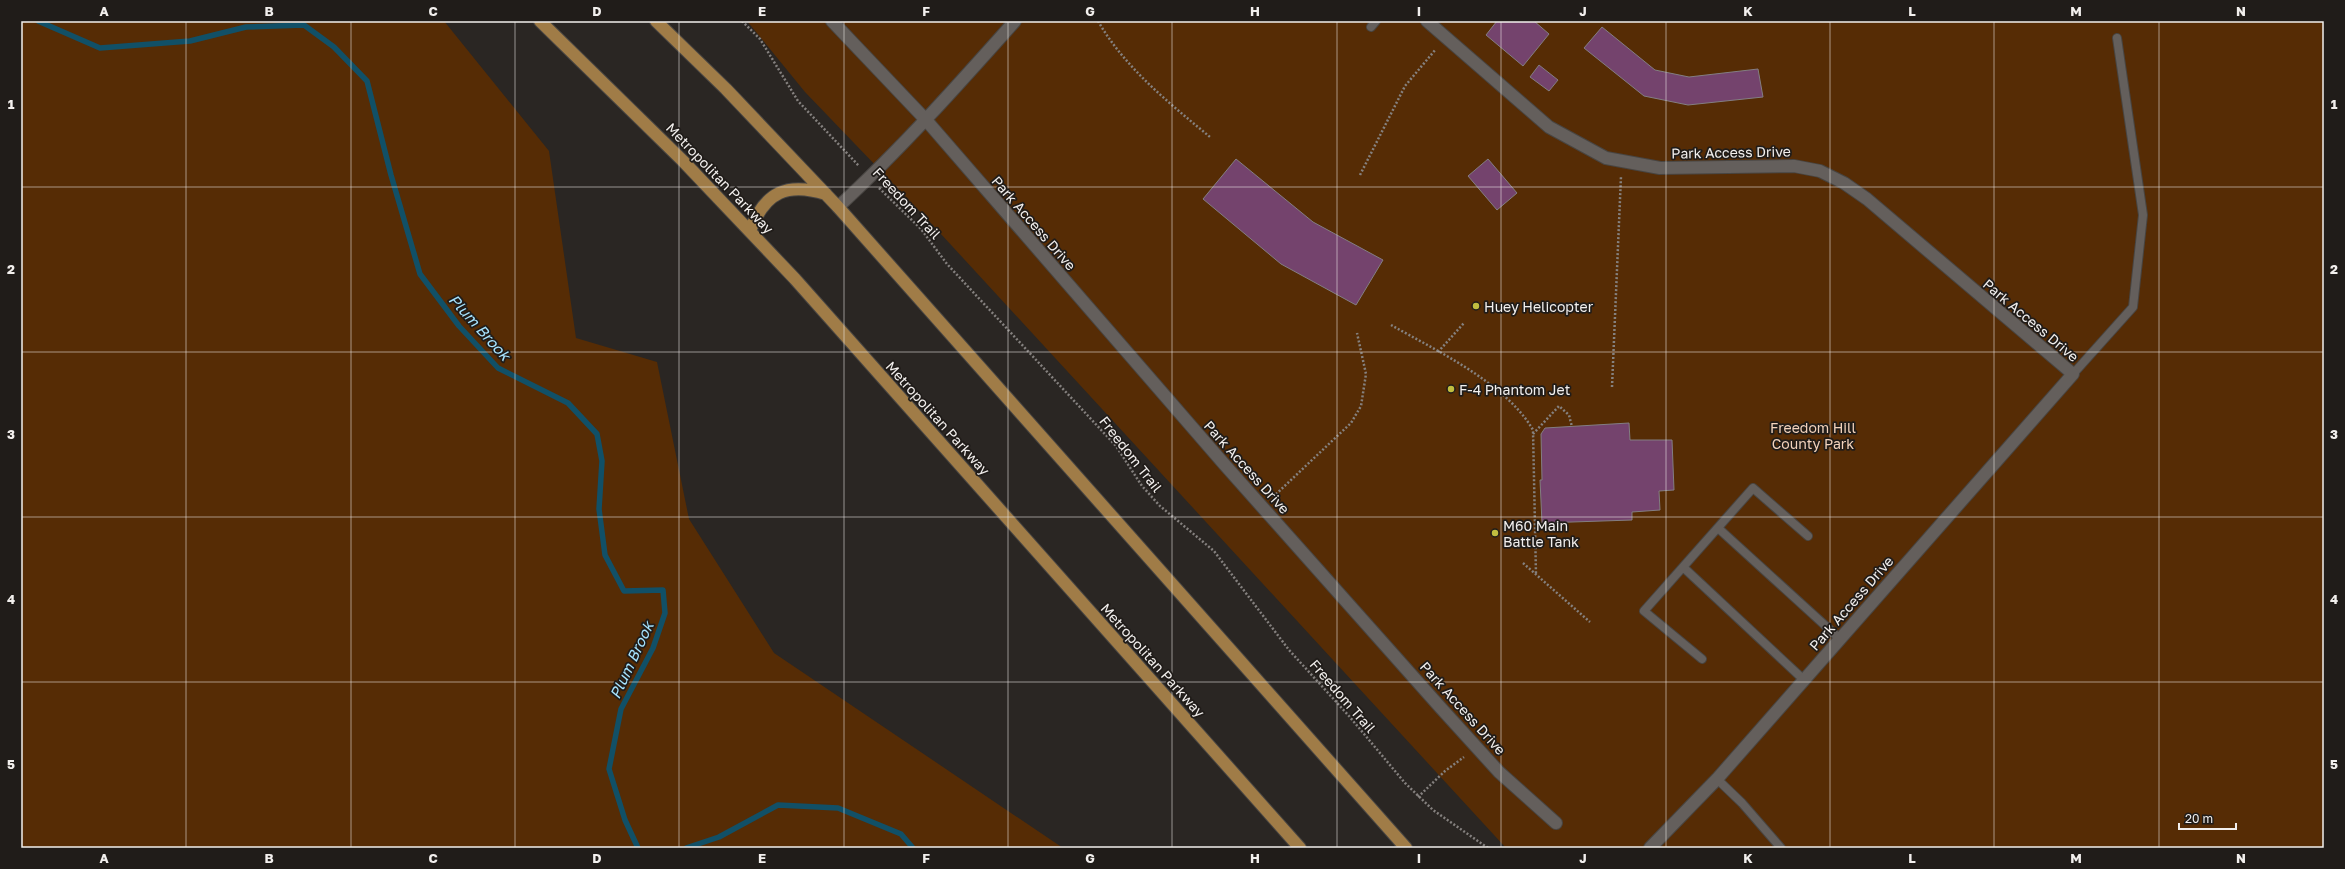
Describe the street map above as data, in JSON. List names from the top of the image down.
{
  "streets": {
    "main road": ["Metropolitan Parkway"],
    "street": ["Park Access Drive"],
    "path": ["Freedom Trail"]
  },
  "water": ["Plum Brook"],
  "parks": ["Freedom Hill County Park"],
  "places": ["Huey Helicopter", "F-4 Phantom Jet", "M60 Main Battle Tank"],
  "scale_bar": "20 m",
  "grid": {
    "columns": [
      "A",
      "B",
      "C",
      "D",
      "E",
      "F",
      "G",
      "H",
      "I",
      "J",
      "K",
      "L",
      "M",
      "N"
    ],
    "rows": [
      "1",
      "2",
      "3",
      "4",
      "5"
    ]
  }
}
